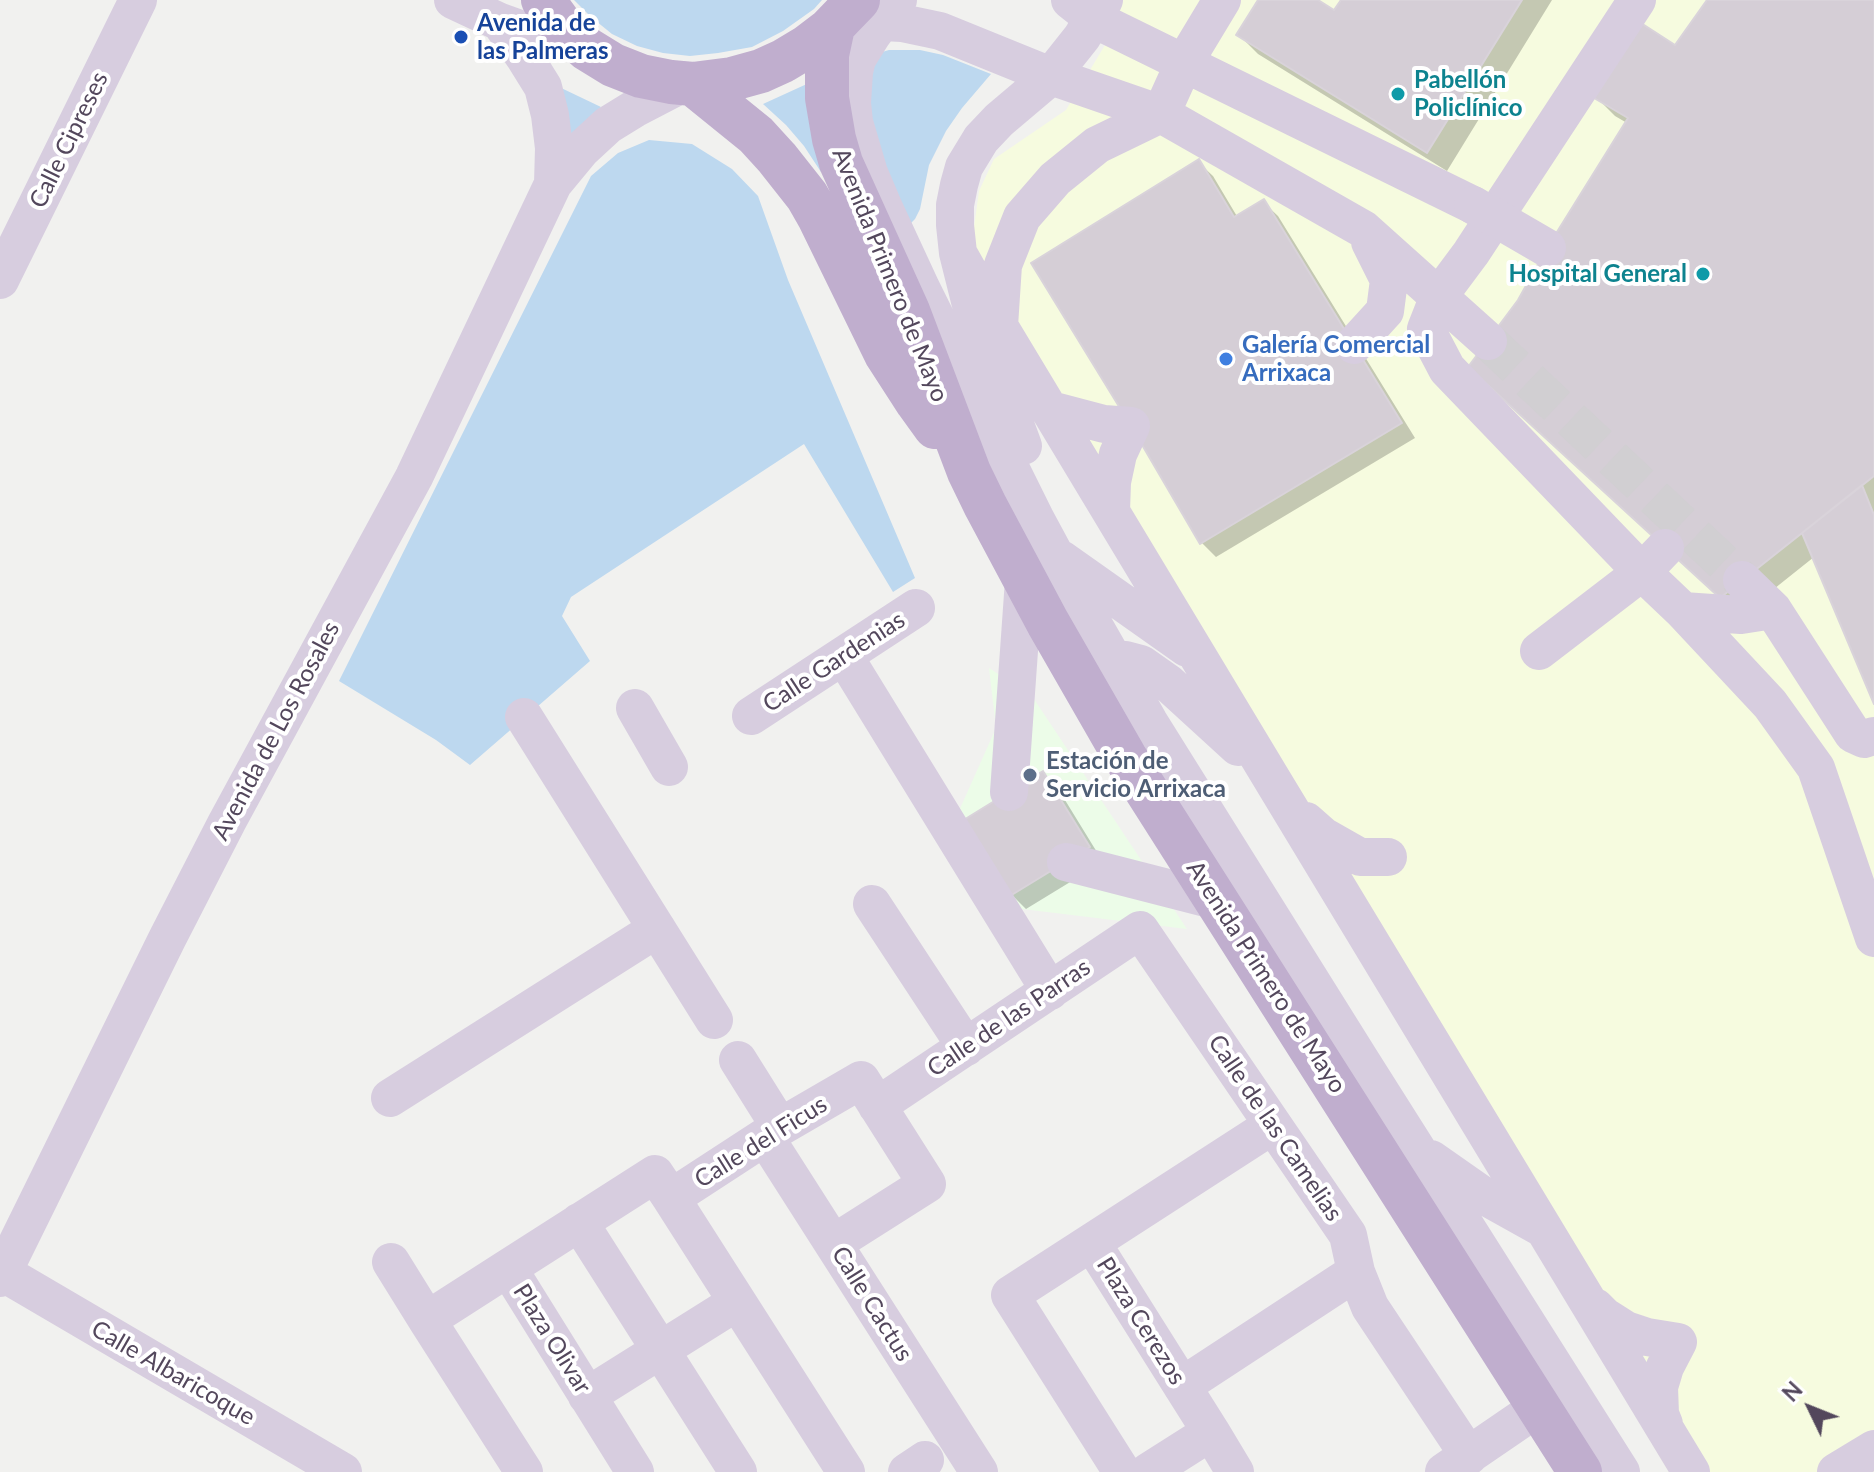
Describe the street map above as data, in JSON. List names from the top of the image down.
{
  "streets": {
    "main road": ["Avenida Primero de Mayo"],
    "street": [
      "Calle Cipreses",
      "Calle Gardenias",
      "Avenida de Los Rosales",
      "Calle de las Parras",
      "Calle de las Camelias",
      "Calle del Ficus",
      "Calle Cactus",
      "Plaza Cerezos",
      "Plaza Olivar",
      "Calle Albaricoque"
    ]
  },
  "crossings": [
    ["Avenida Primero de Mayo", "Avenida de Los Rosales"],
    ["Avenida de Los Rosales", "Calle Albaricoque"],
    ["Calle de las Parras", "Calle de las Camelias"],
    ["Calle de las Parras", "Calle del Ficus"],
    ["Calle del Ficus", "Calle Cactus"],
    ["Calle del Ficus", "Plaza Olivar"]
  ],
  "places": [
    "Avenida de las Palmeras",
    "Pabellón Policlínico",
    "Hospital General",
    "Galería Comercial Arrixaca",
    "Estación de Servicio Arrixaca"
  ],
  "north": "top left"
}
